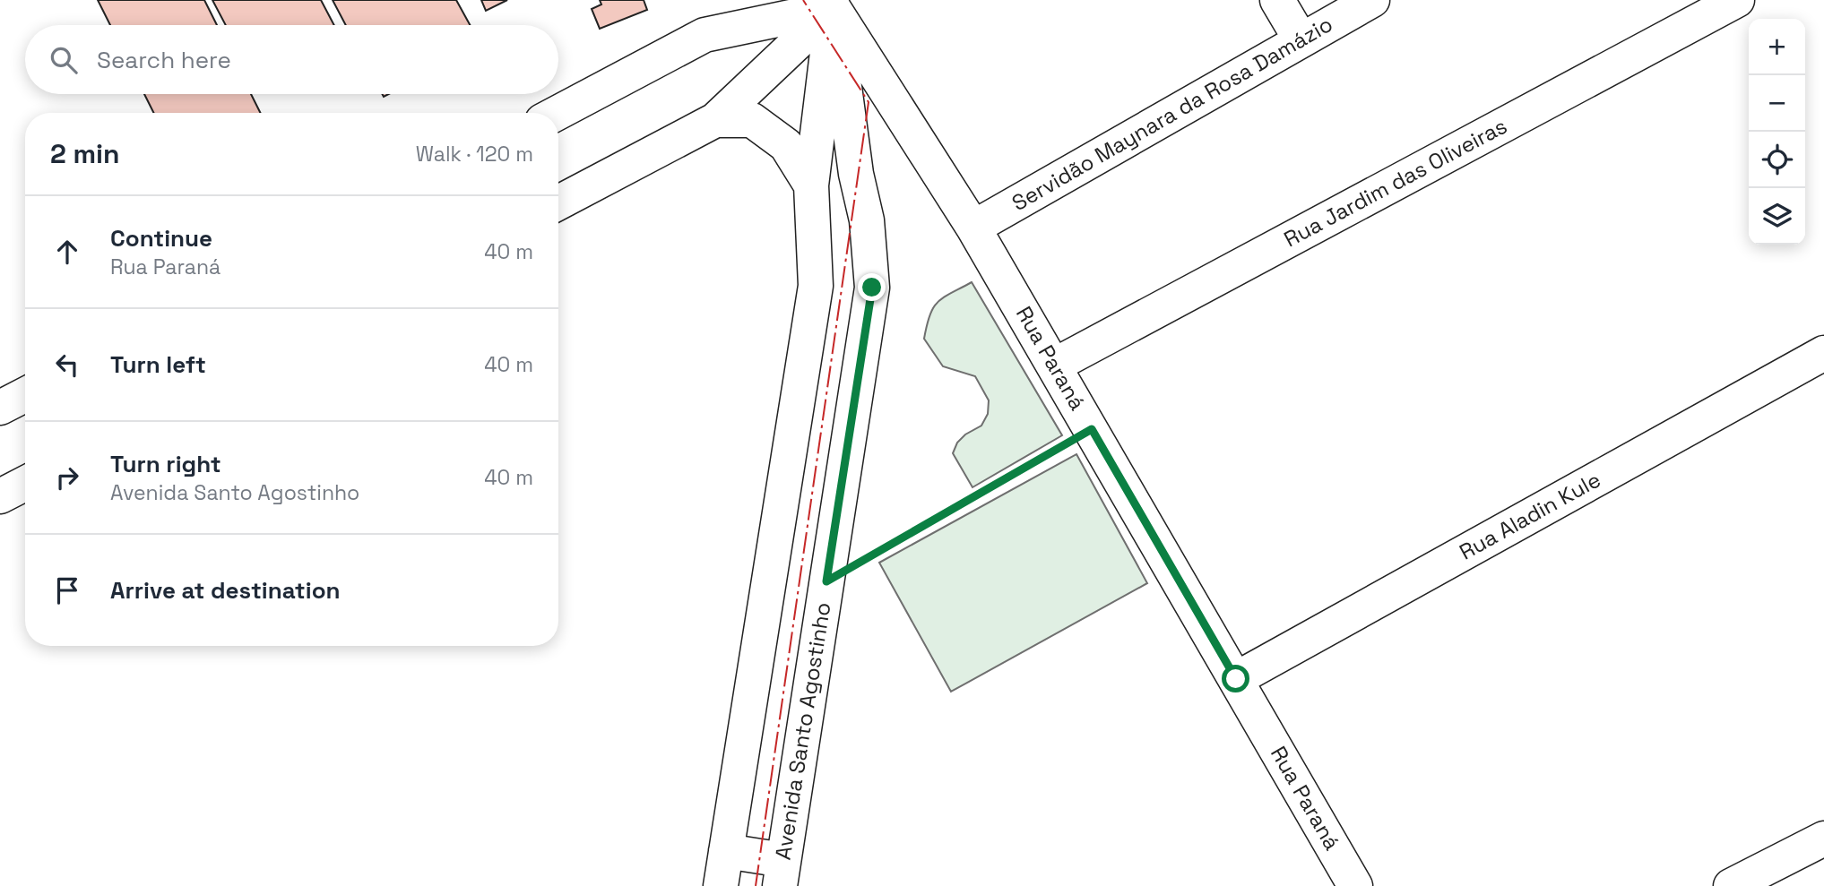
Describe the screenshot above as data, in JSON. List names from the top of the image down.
{
  "streets": {
    "street": [
      "Servidão Maynara da Rosa Damázio",
      "Rua Jardim das Oliveiras",
      "Rua Paraná",
      "Rua Aladin Kule",
      "Avenida Santo Agostinho"
    ]
  },
  "crossings": [
    ["Servidão Maynara da Rosa Damázio", "Rua Paraná"],
    ["Rua Jardim das Oliveiras", "Rua Paraná"],
    ["Rua Paraná", "Rua Aladin Kule"],
    ["Rua Paraná", "Avenida Santo Agostinho"]
  ],
  "page": {
    "map_buttons": ["+", "−"],
    "search": "Search here",
    "heading": ["2 min", "Walk · 120 m"],
    "list": [
      ["Continue", "Rua Paraná", "40 m"],
      ["Turn left", "40 m"],
      ["Turn right", "Avenida Santo Agostinho", "40 m"],
      "Arrive at destination"
    ]
  }
}
